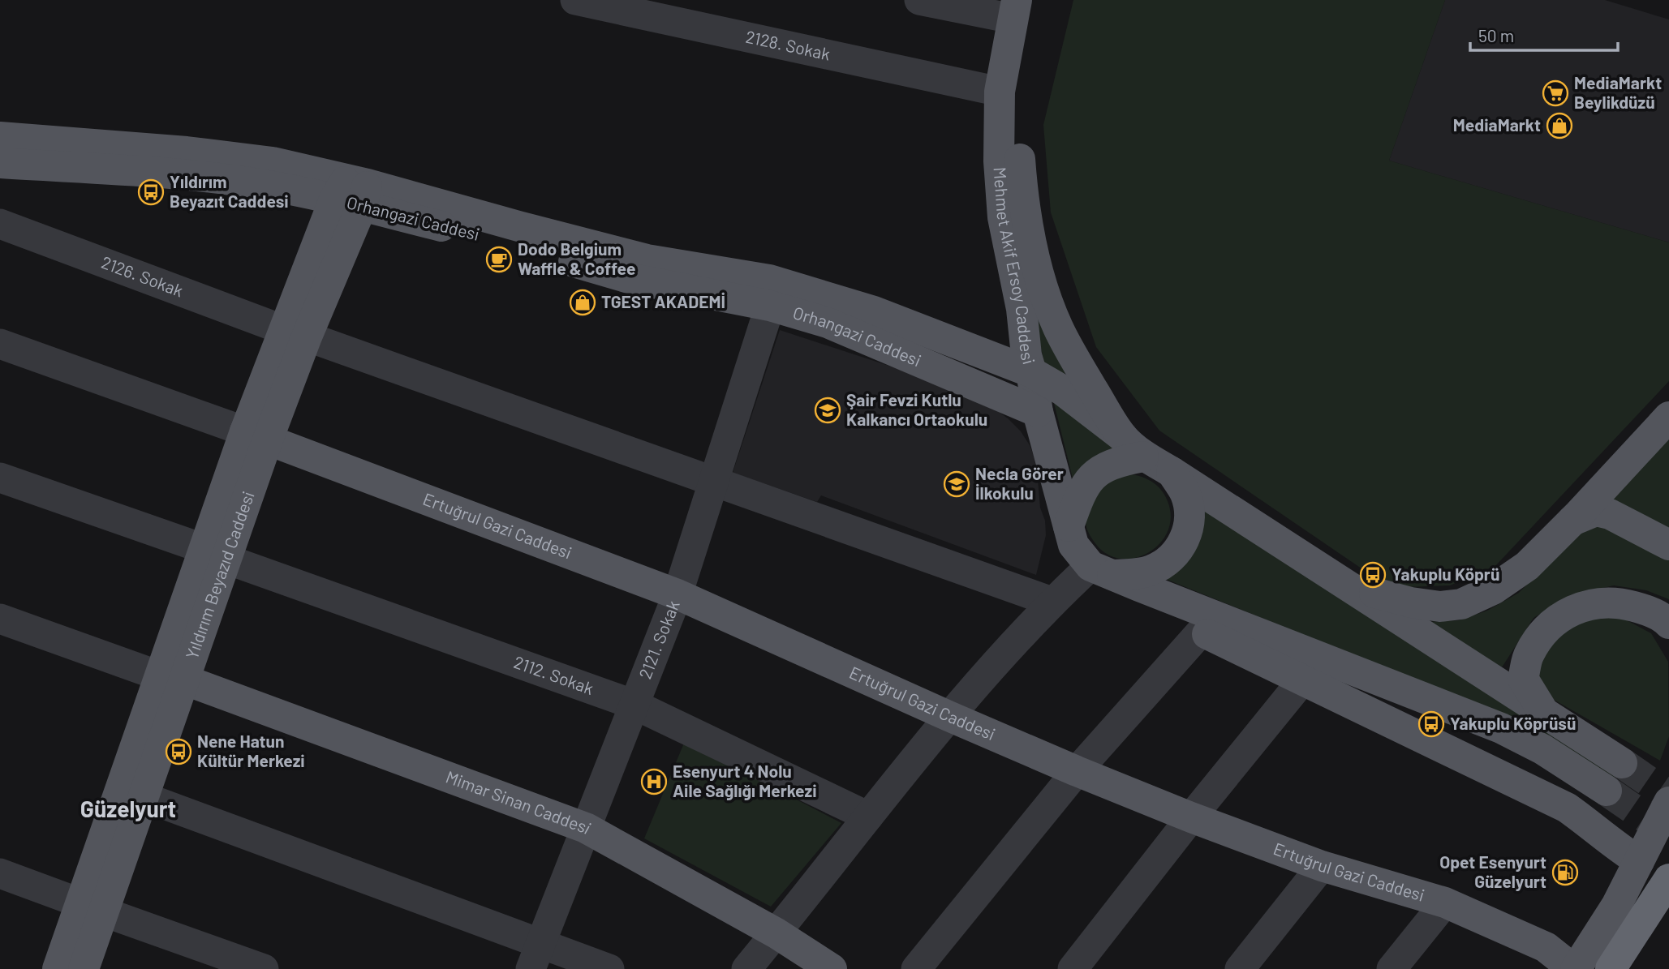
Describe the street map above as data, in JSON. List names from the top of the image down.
{
  "streets": {
    "main road": [
      "Orhangazi Caddesi",
      "Mehmet Akif Ersoy Caddesi",
      "Ertuğrul Gazi Caddesi",
      "Yıldırım Beyazıd Caddesi",
      "Mimar Sinan Caddesi"
    ],
    "street": [
      "2128. Sokak",
      "2126. Sokak",
      "2121. Sokak",
      "2112. Sokak"
    ]
  },
  "crossings": [
    ["2128. Sokak", "Mehmet Akif Ersoy Caddesi"],
    ["Orhangazi Caddesi", "Mehmet Akif Ersoy Caddesi"],
    ["Orhangazi Caddesi", "Yıldırım Beyazıd Caddesi"],
    ["Orhangazi Caddesi", "2121. Sokak"],
    ["2126. Sokak", "Yıldırım Beyazıd Caddesi"],
    ["2126. Sokak", "2121. Sokak"],
    ["Ertuğrul Gazi Caddesi", "Yıldırım Beyazıd Caddesi"],
    ["Ertuğrul Gazi Caddesi", "2121. Sokak"],
    ["Yıldırım Beyazıd Caddesi", "2112. Sokak"],
    ["Yıldırım Beyazıd Caddesi", "Mimar Sinan Caddesi"],
    ["2121. Sokak", "2112. Sokak"],
    ["2121. Sokak", "Mimar Sinan Caddesi"]
  ],
  "districts": ["Güzelyurt"],
  "places": {
    "supermarket": ["MediaMarkt Beylikdüzü"],
    "shop": ["MediaMarkt", "TGEST AKADEMİ"],
    "bus stop": [
      "Yıldırım Beyazıt Caddesi",
      "Yakuplu Köprü",
      "Yakuplu Köprüsü",
      "Nene Hatun Kültür Merkezi"
    ],
    "cafe": ["Dodo Belgium Waffle & Coffee"],
    "school or university": ["Şair Fevzi Kutlu Kalkancı Ortaokulu", "Necla Görer İlkokulu"],
    "hospital": ["Esenyurt 4 Nolu Aile Sağlığı Merkezi"],
    "fuel station": ["Opet Esenyurt Güzelyurt"]
  },
  "scale_bar": "50 m"
}
